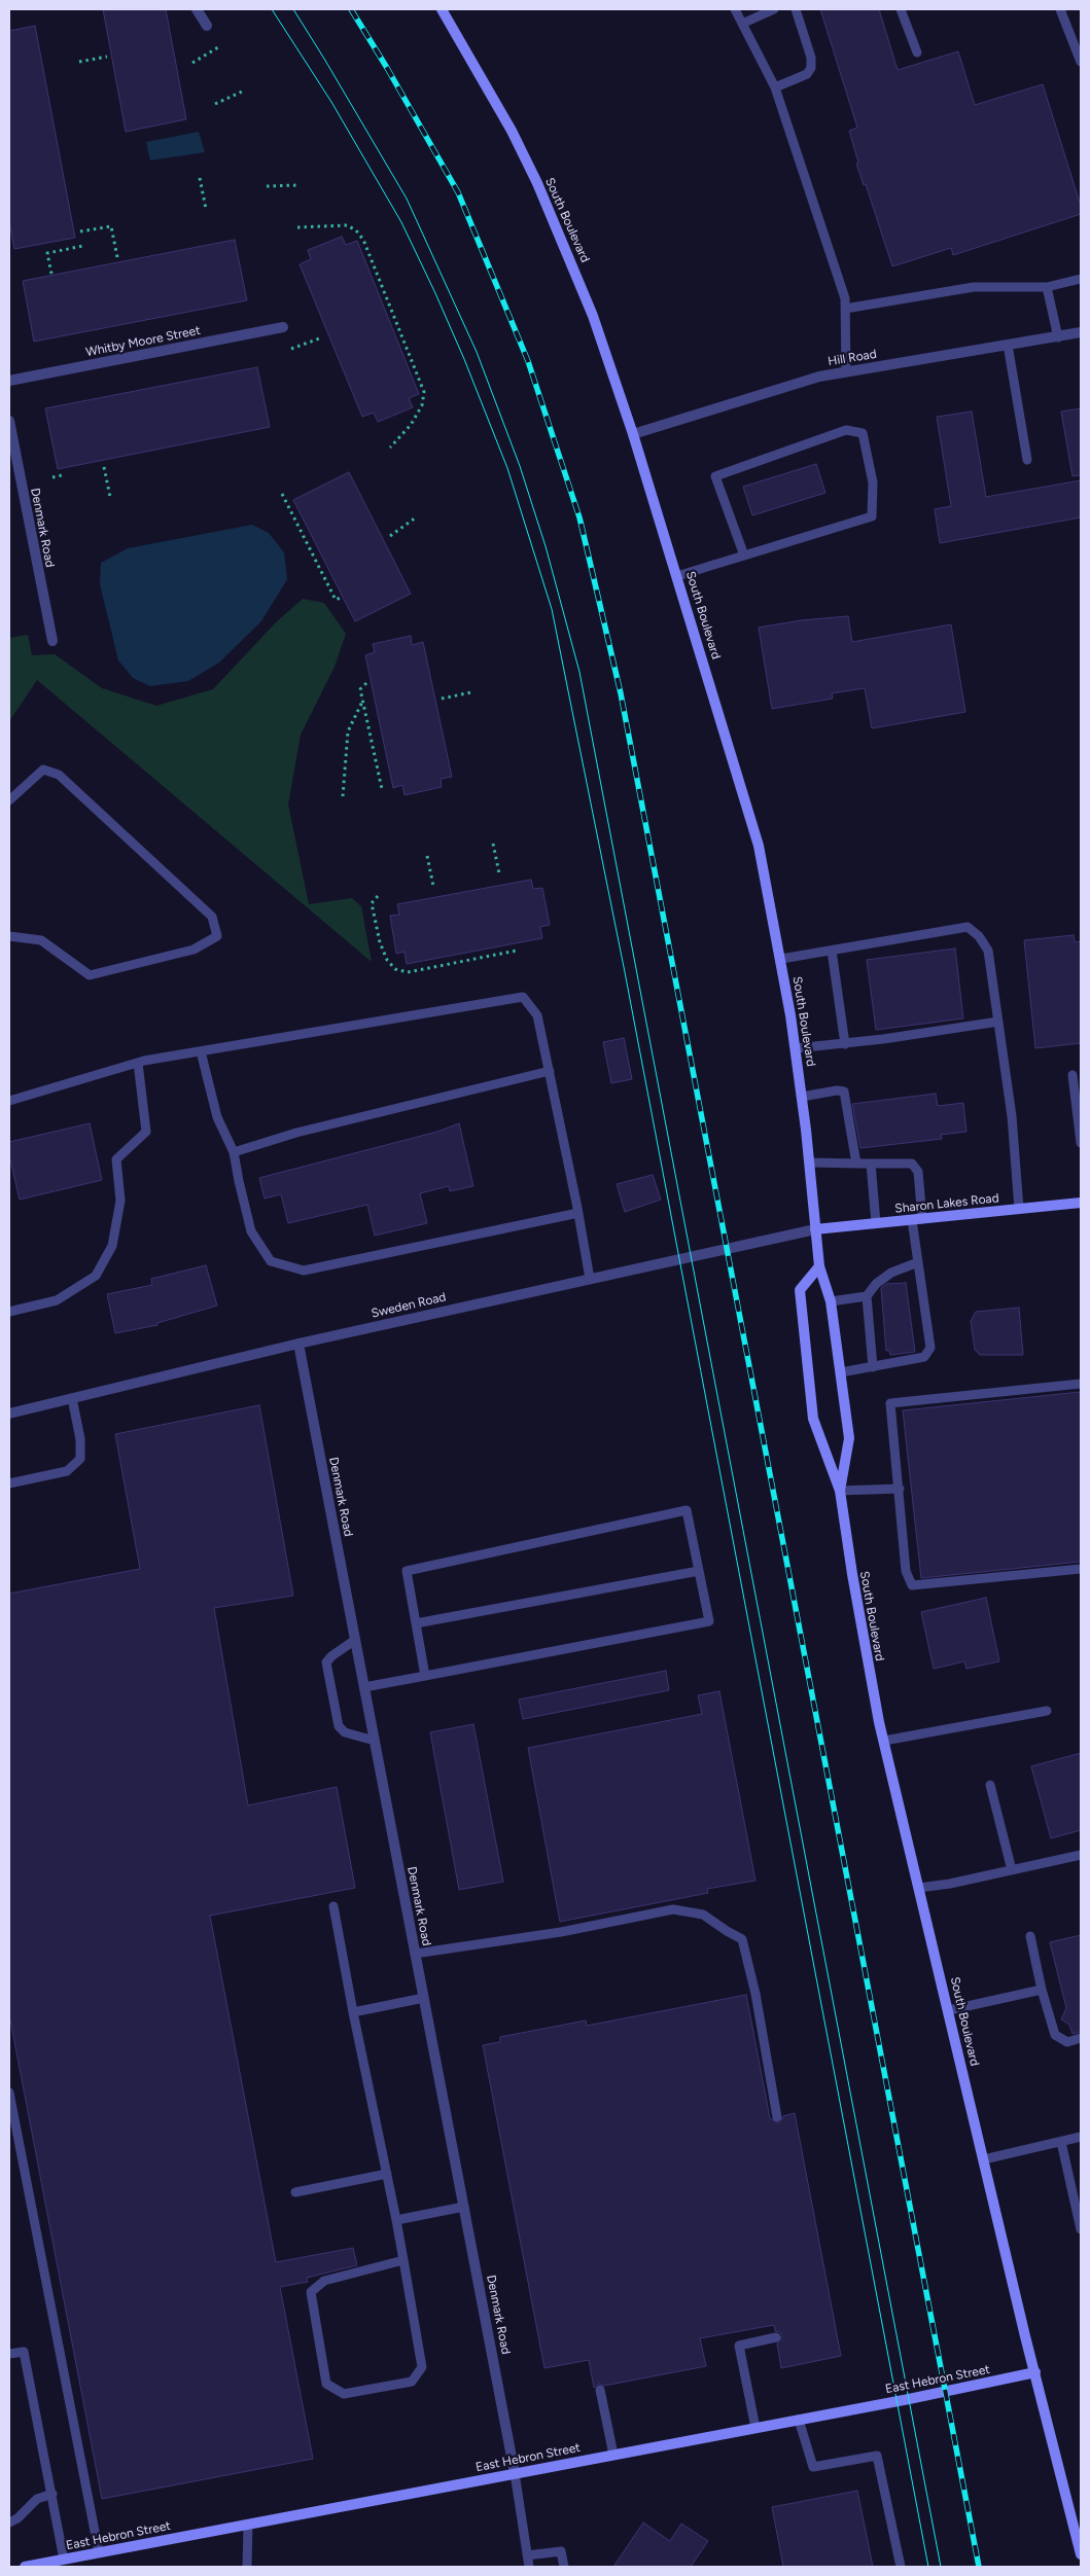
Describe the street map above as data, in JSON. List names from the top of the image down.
{
  "streets": {
    "main road": ["South Boulevard", "Sharon Lakes Road", "East Hebron Street"],
    "street": [
      "Whitby Moore Street",
      "Hill Road",
      "Denmark Road",
      "Sweden Road"
    ]
  },
  "crossings": [
    ["South Boulevard", "Hill Road"],
    ["South Boulevard", "Sharon Lakes Road"],
    ["South Boulevard", "Sweden Road"],
    ["South Boulevard", "East Hebron Street"],
    ["Denmark Road", "Sweden Road"],
    ["Denmark Road", "East Hebron Street"],
    ["Sharon Lakes Road", "Sweden Road"]
  ]
}
